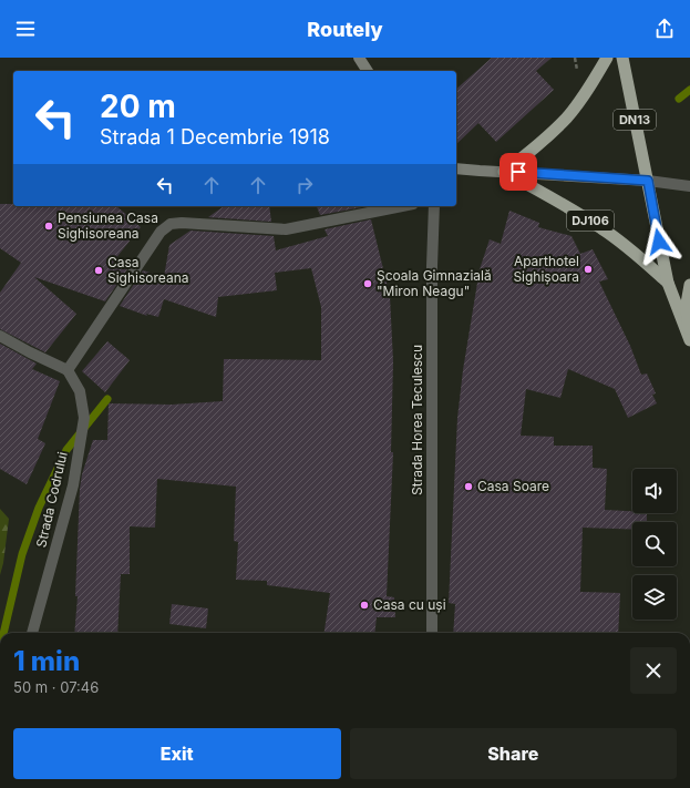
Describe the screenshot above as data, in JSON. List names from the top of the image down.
{
  "streets": {
    "highway": ["DN13", "DJ106"],
    "street": ["Strada Horea Teculescu", "Strada Codrului"]
  },
  "crossings": [
    ["DN13", "DJ106"]
  ],
  "places": [
    "Pensiunea Casa Sighisoreana",
    "Aparthotel Sighișoara",
    "Casa Sighisoreana",
    "Şcoala Gimnazială \"Miron Neagu\"",
    "Casa Soare",
    "Casa cu uși"
  ],
  "page": {
    "header": "Routely",
    "turn": ["20 m", "Strada 1 Decembrie 1918"],
    "heading": ["1 min", "50 m · 07:46"],
    "buttons": ["Exit", "Share"]
  }
}
